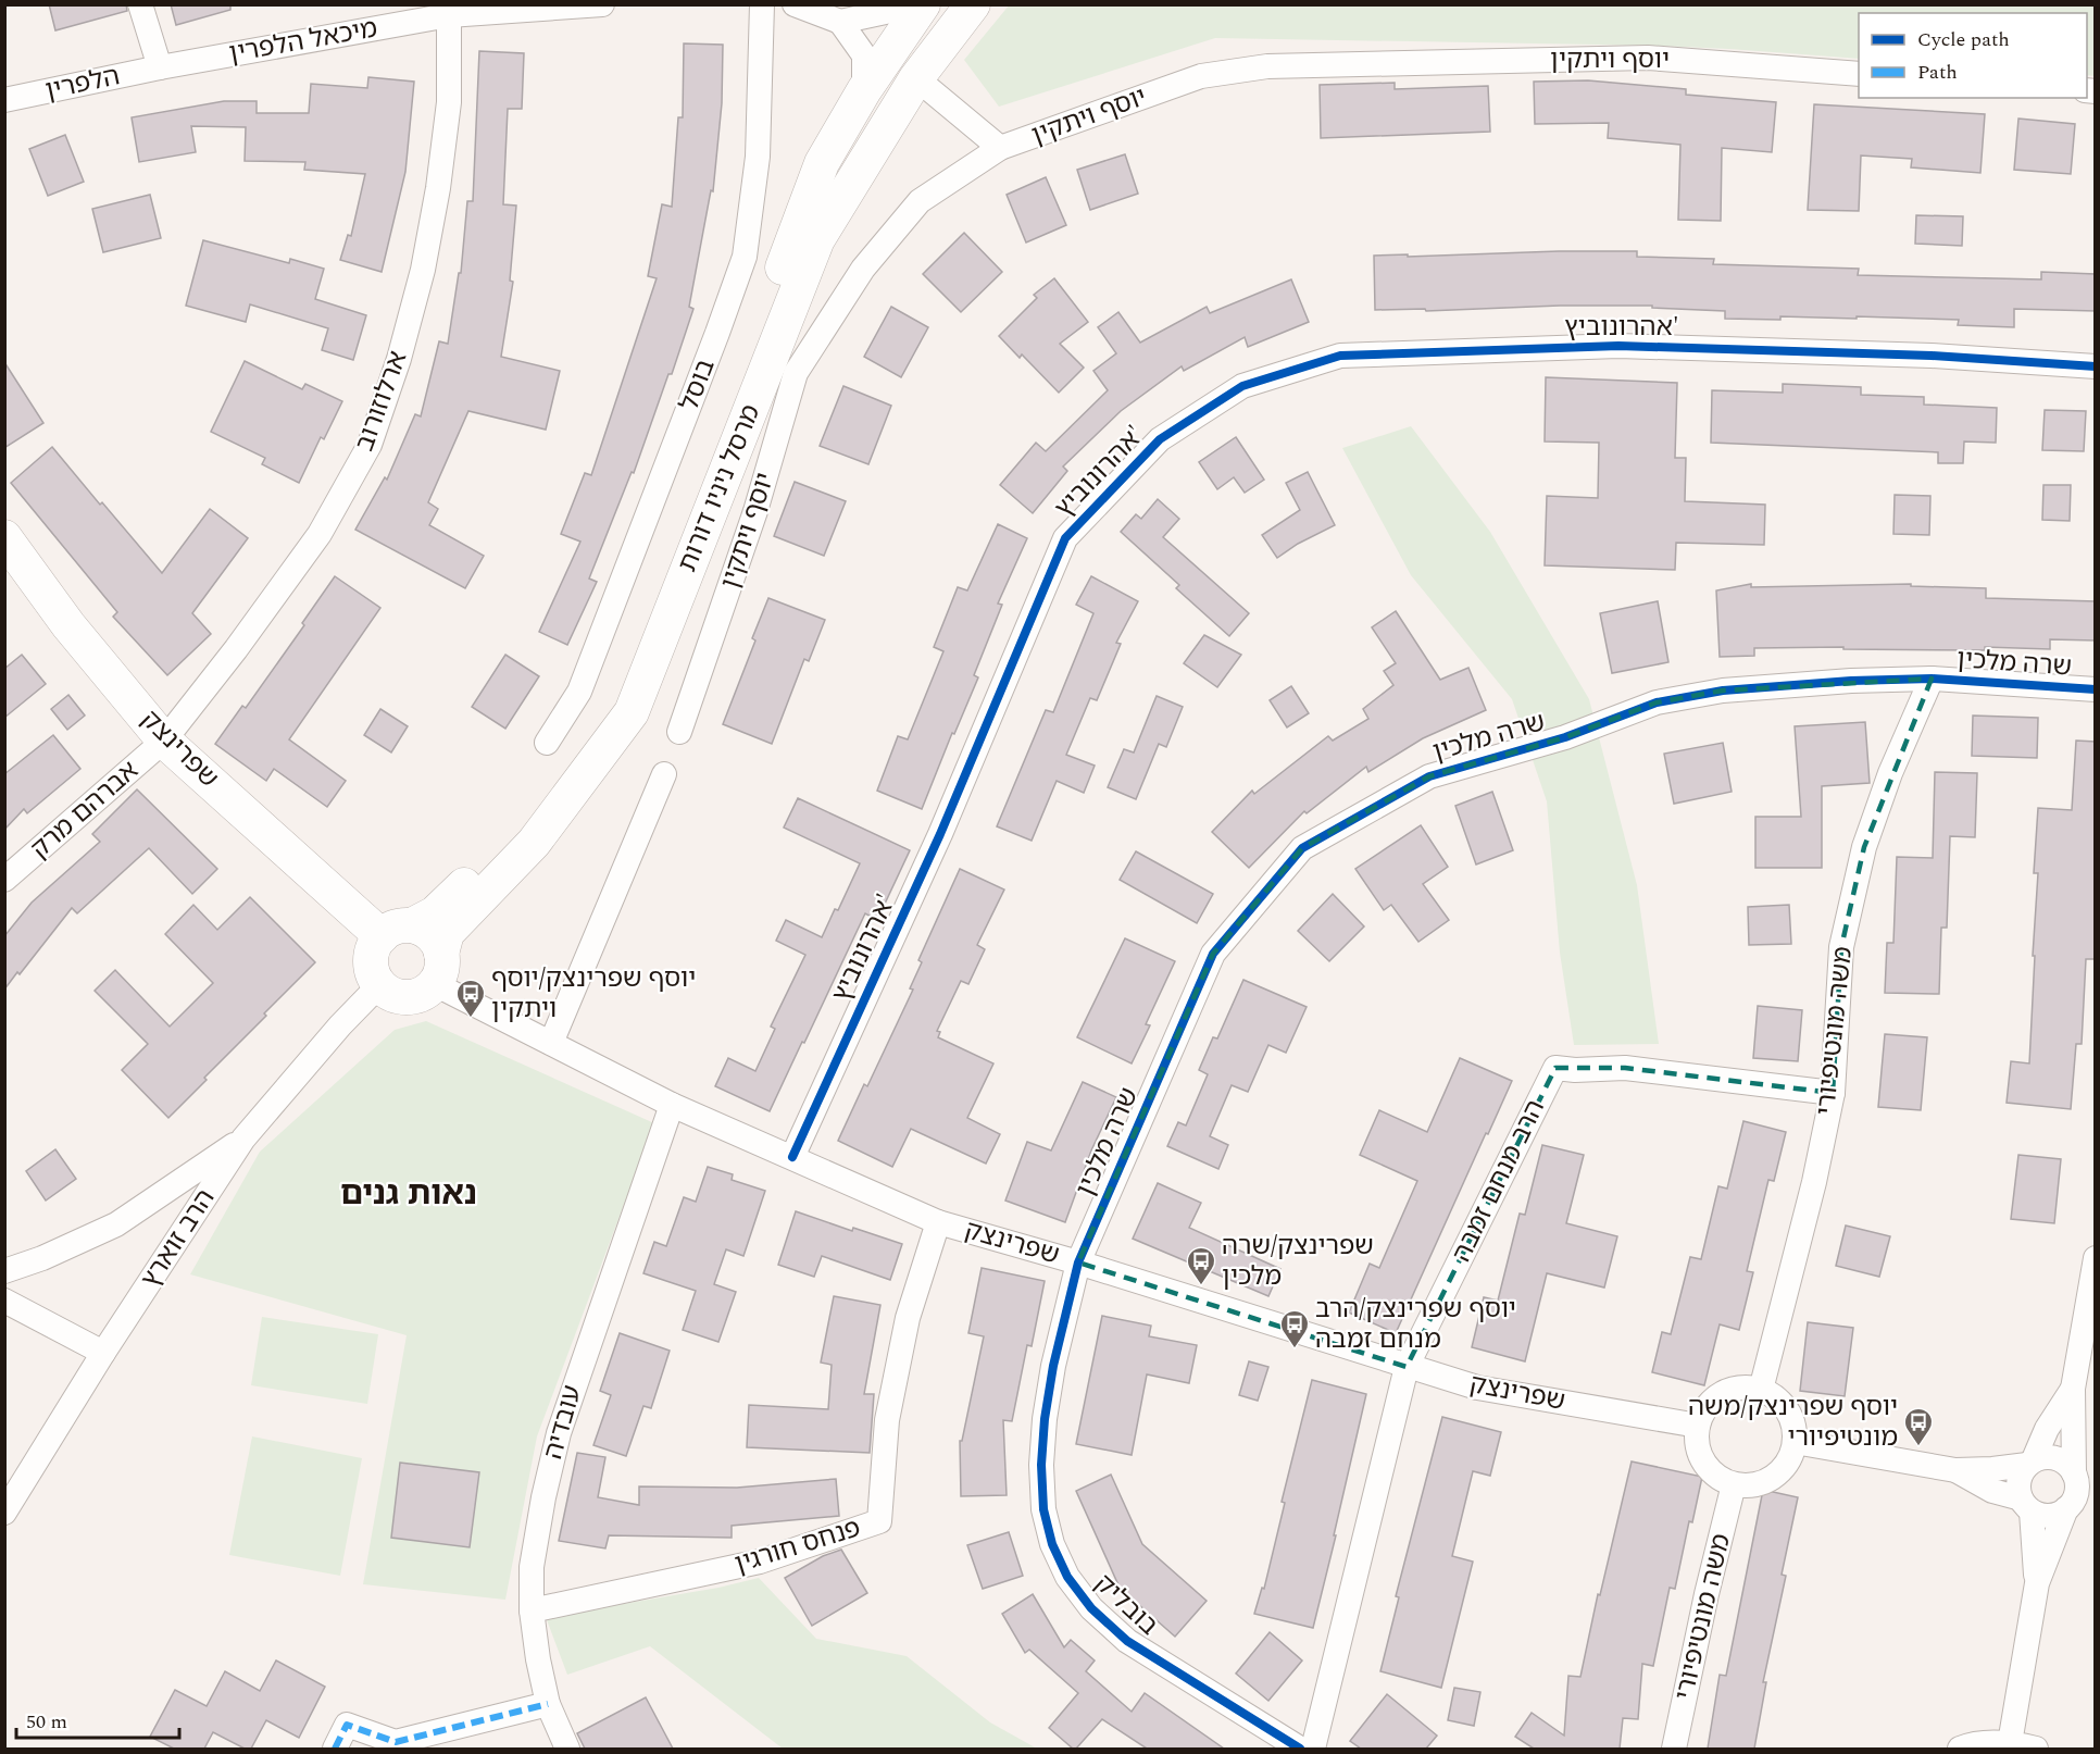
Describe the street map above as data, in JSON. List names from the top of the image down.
{
  "streets": {
    "street": [
      "מיכאל הלפרין",
      "יוסף ויתקין",
      "הלפרין",
      "אהרונוביץ'",
      "בוסל",
      "ארלוזורוב",
      "מרסל ניניו דורות",
      "שרה מלכין",
      "שפרינצק",
      "אברהם מרק",
      "משה מונטיפיורי",
      "הרב מנחם זמבה",
      "הרב זוארץ",
      "עובדיה",
      "פנחס חורגין",
      "בובליק"
    ]
  },
  "crossings": [
    ["מיכאל הלפרין", "הלפרין"],
    ["מיכאל הלפרין", "ארלוזורוב"],
    ["אהרונוביץ'", "שפרינצק"],
    ["ארלוזורוב", "שפרינצק"],
    ["ארלוזורוב", "אברהם מרק"],
    ["מרסל ניניו דורות", "שפרינצק"],
    ["מרסל ניניו דורות", "הרב זוארץ"],
    ["שרה מלכין", "שפרינצק"],
    ["שרה מלכין", "משה מונטיפיורי"],
    ["שרה מלכין", "בובליק"],
    ["שפרינצק", "אברהם מרק"],
    ["שפרינצק", "משה מונטיפיורי"],
    ["שפרינצק", "הרב מנחם זמבה"],
    ["שפרינצק", "הרב זוארץ"],
    ["שפרינצק", "עובדיה"],
    ["שפרינצק", "פנחס חורגין"],
    ["שפרינצק", "בובליק"],
    ["משה מונטיפיורי", "הרב מנחם זמבה"],
    ["עובדיה", "פנחס חורגין"]
  ],
  "districts": ["נאות גנים"],
  "places": {
    "bus stop": [
      "יוסף שפרינצק/יוסף ויתקין",
      "שפרינצק/שרה מלכין",
      "יוסף שפרינצק/הרב מנחם זמבה",
      "יוסף שפרינצק/משה מונטיפיורי"
    ]
  },
  "legend": ["Cycle path", "Path"],
  "scale_bar": "50 m"
}
